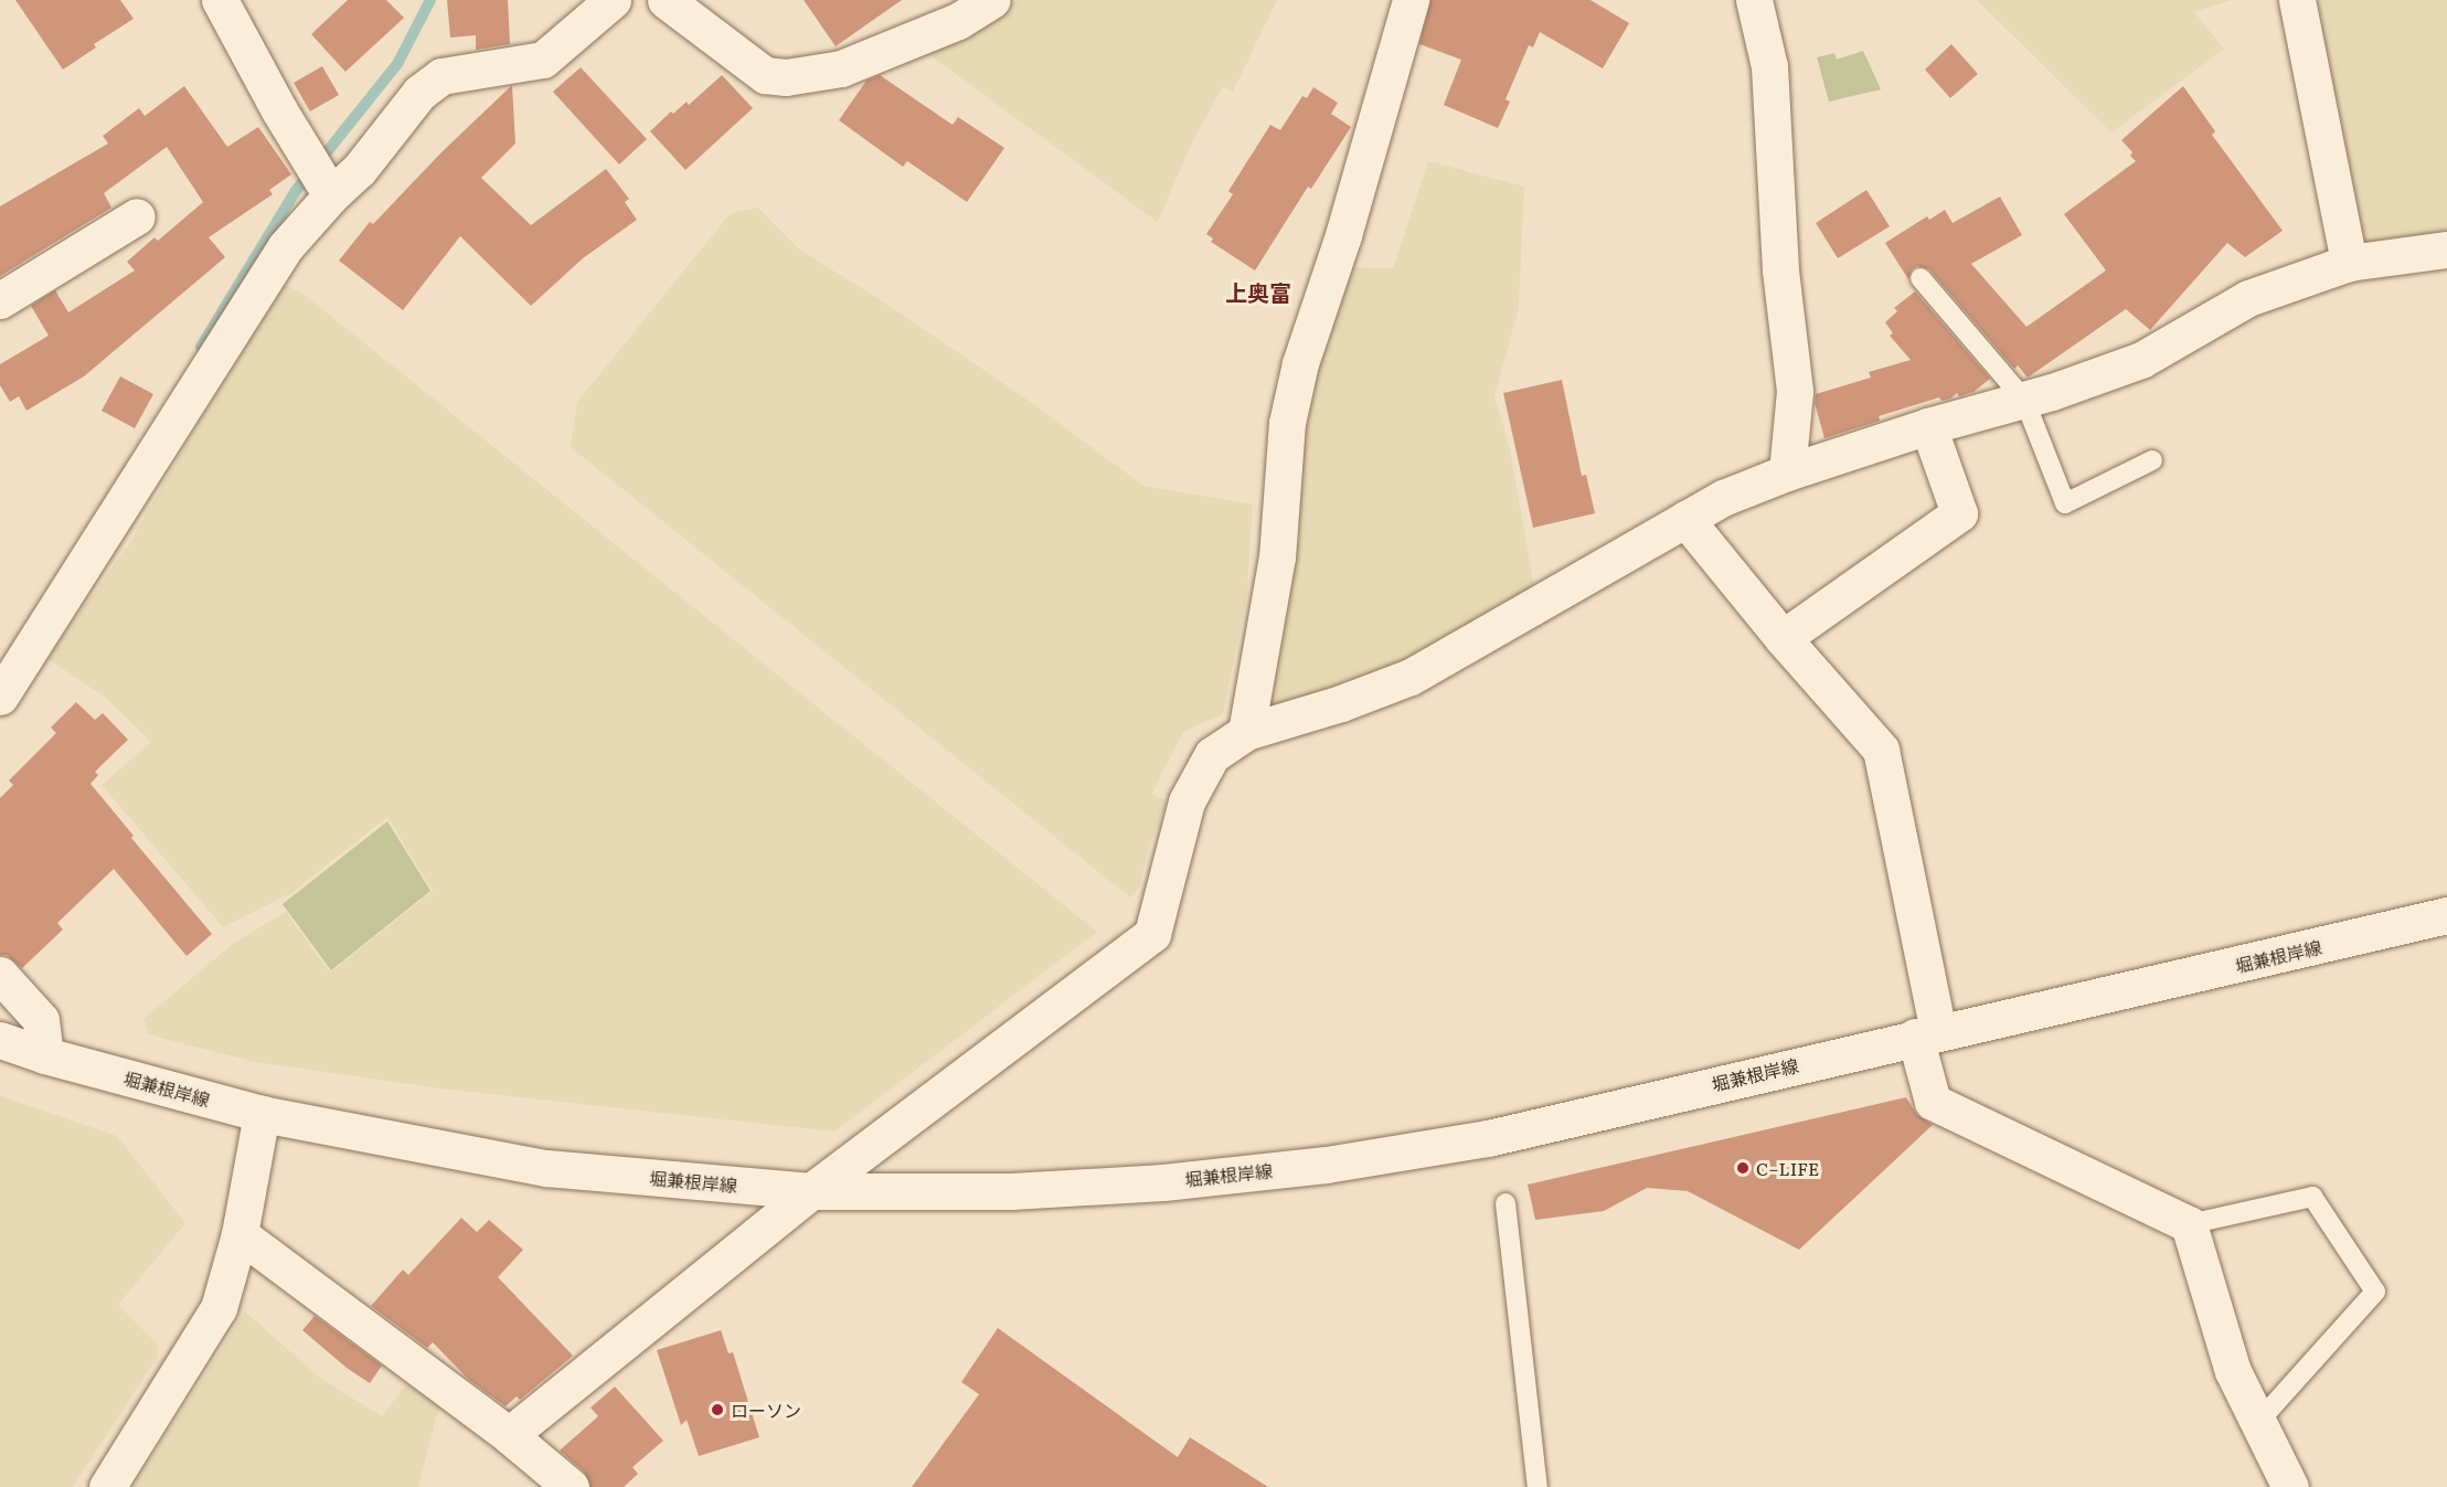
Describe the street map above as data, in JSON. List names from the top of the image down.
{
  "streets": {
    "street": ["堀兼根岸線"]
  },
  "districts": ["上奥富"],
  "places": ["C−LIFE", "ローソン"]
}
